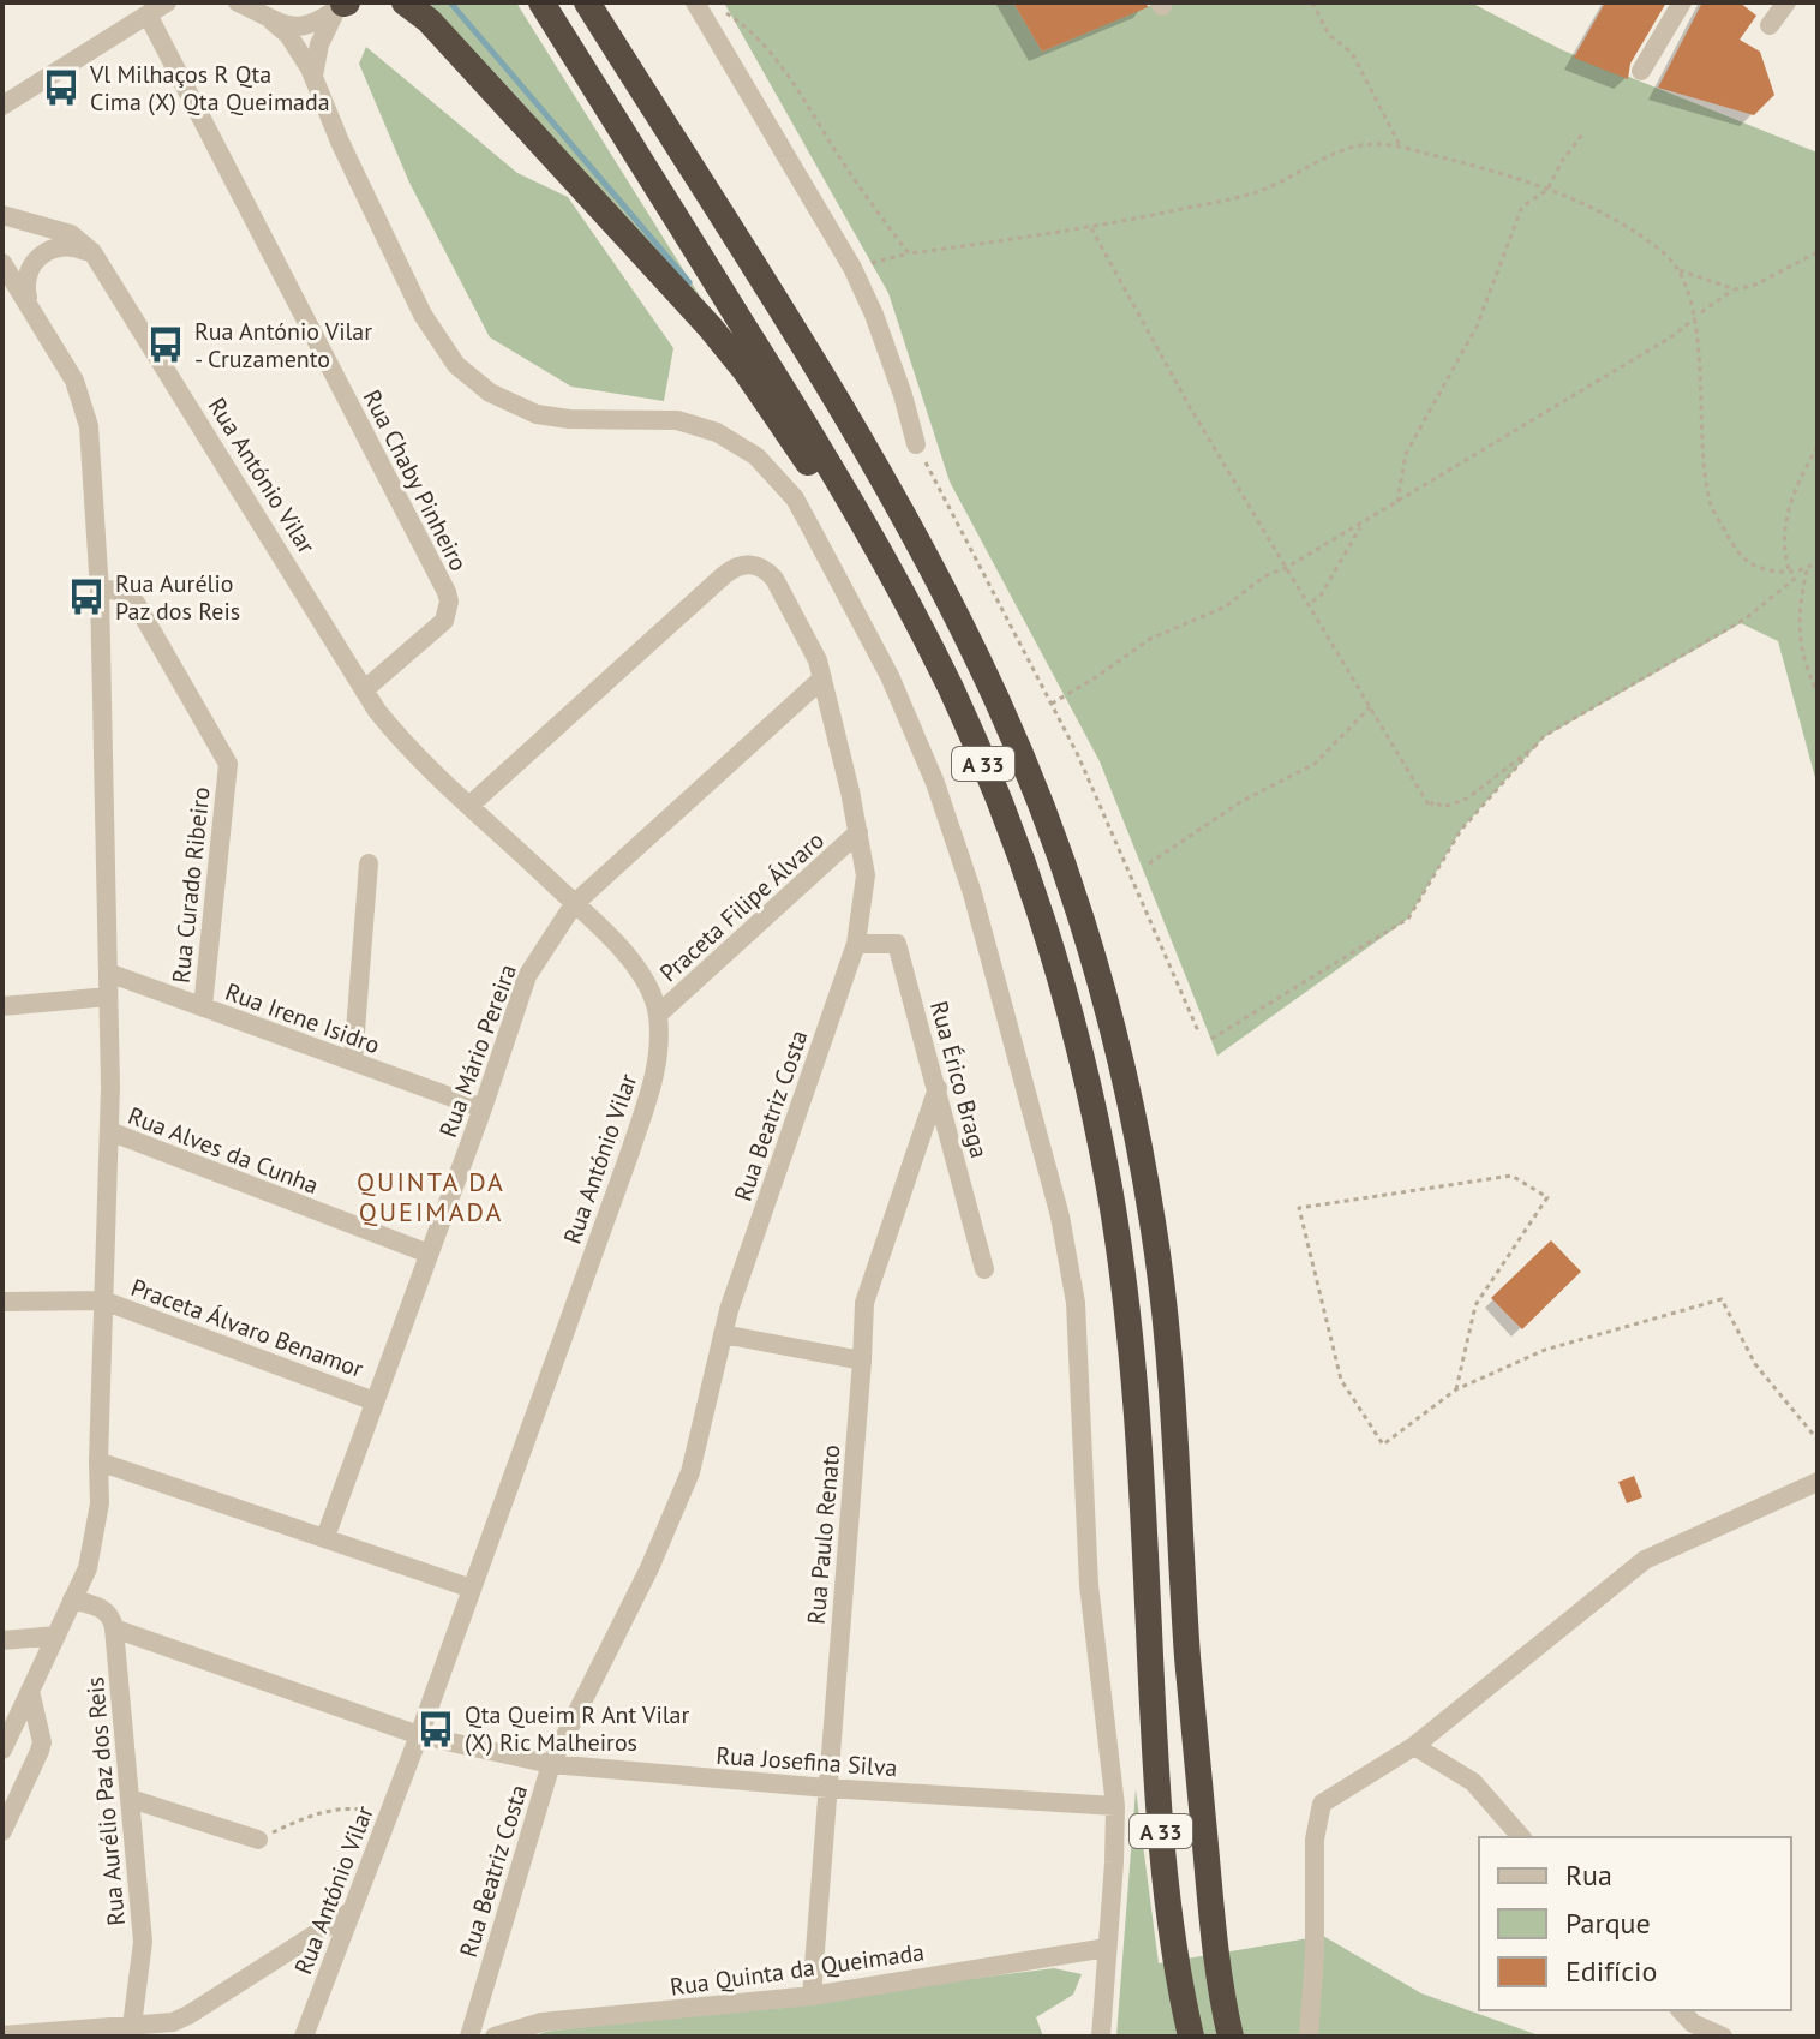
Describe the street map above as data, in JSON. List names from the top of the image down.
{
  "streets": {
    "highway": ["A 33"],
    "street": [
      "Rua António Vilar",
      "Rua Chaby Pinheiro",
      "Rua Curado Ribeiro",
      "Praceta Filipe Álvaro",
      "Rua Irene Isidro",
      "Rua Mário Pereira",
      "Rua Érico Braga",
      "Rua Beatriz Costa",
      "Rua Alves da Cunha",
      "Praceta Álvaro Benamor",
      "Rua Paulo Renato",
      "Rua Josefina Silva",
      "Rua Aurélio Paz dos Reis",
      "Rua Quinta da Queimada"
    ]
  },
  "crossings": [
    ["Rua António Vilar", "Rua Chaby Pinheiro"],
    ["Rua António Vilar", "Praceta Filipe Álvaro"],
    ["Rua António Vilar", "Rua Mário Pereira"],
    ["Rua António Vilar", "Rua Beatriz Costa"],
    ["Rua Curado Ribeiro", "Rua Irene Isidro"],
    ["Praceta Filipe Álvaro", "Rua Beatriz Costa"],
    ["Rua Irene Isidro", "Rua Mário Pereira"],
    ["Rua Mário Pereira", "Rua Beatriz Costa"],
    ["Rua Mário Pereira", "Rua Alves da Cunha"],
    ["Rua Mário Pereira", "Praceta Álvaro Benamor"],
    ["Rua Érico Braga", "Rua Beatriz Costa"],
    ["Rua Érico Braga", "Rua Paulo Renato"],
    ["Rua Beatriz Costa", "Rua Josefina Silva"],
    ["Rua Paulo Renato", "Rua Josefina Silva"],
    ["Rua Paulo Renato", "Rua Quinta da Queimada"]
  ],
  "districts": ["QUINTA DA QUEIMADA"],
  "places": {
    "bus stop": [
      "Vl Milhaços R Qta Cima (X) Qta Queimada",
      "Rua António Vilar - Cruzamento",
      "Rua Aurélio Paz dos Reis",
      "Qta Queim R Ant Vilar (X) Ric Malheiros"
    ]
  },
  "legend": ["Rua", "Parque", "Edifício"]
}
